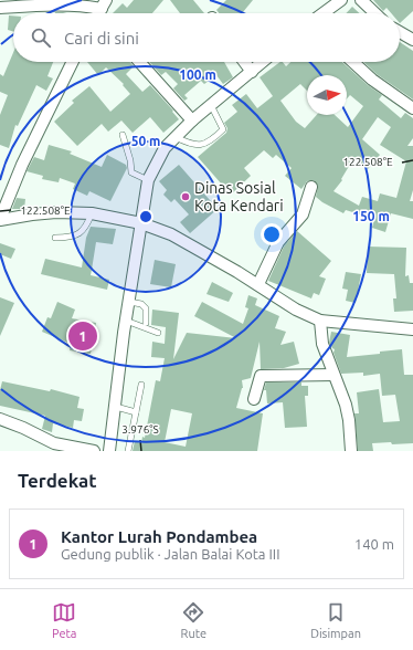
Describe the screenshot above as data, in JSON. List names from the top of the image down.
{
  "places": ["Dinas Sosial Kota Kendari"],
  "north": "right",
  "page": {
    "search": "Cari di sini",
    "pins": "1",
    "heading": "Terdekat",
    "list": [
      {
        "mark": "1",
        "name": "Kantor Lurah Pondambea",
        "note": "Gedung publik · Jalan Balai Kota III",
        "value": "140 m"
      }
    ],
    "nav": ["Peta", "Rute", "Disimpan"]
  },
  "coordinates": ["122.508°E", "3.976°S"],
  "rings": ["100 m", "50 m", "150 m"]
}
